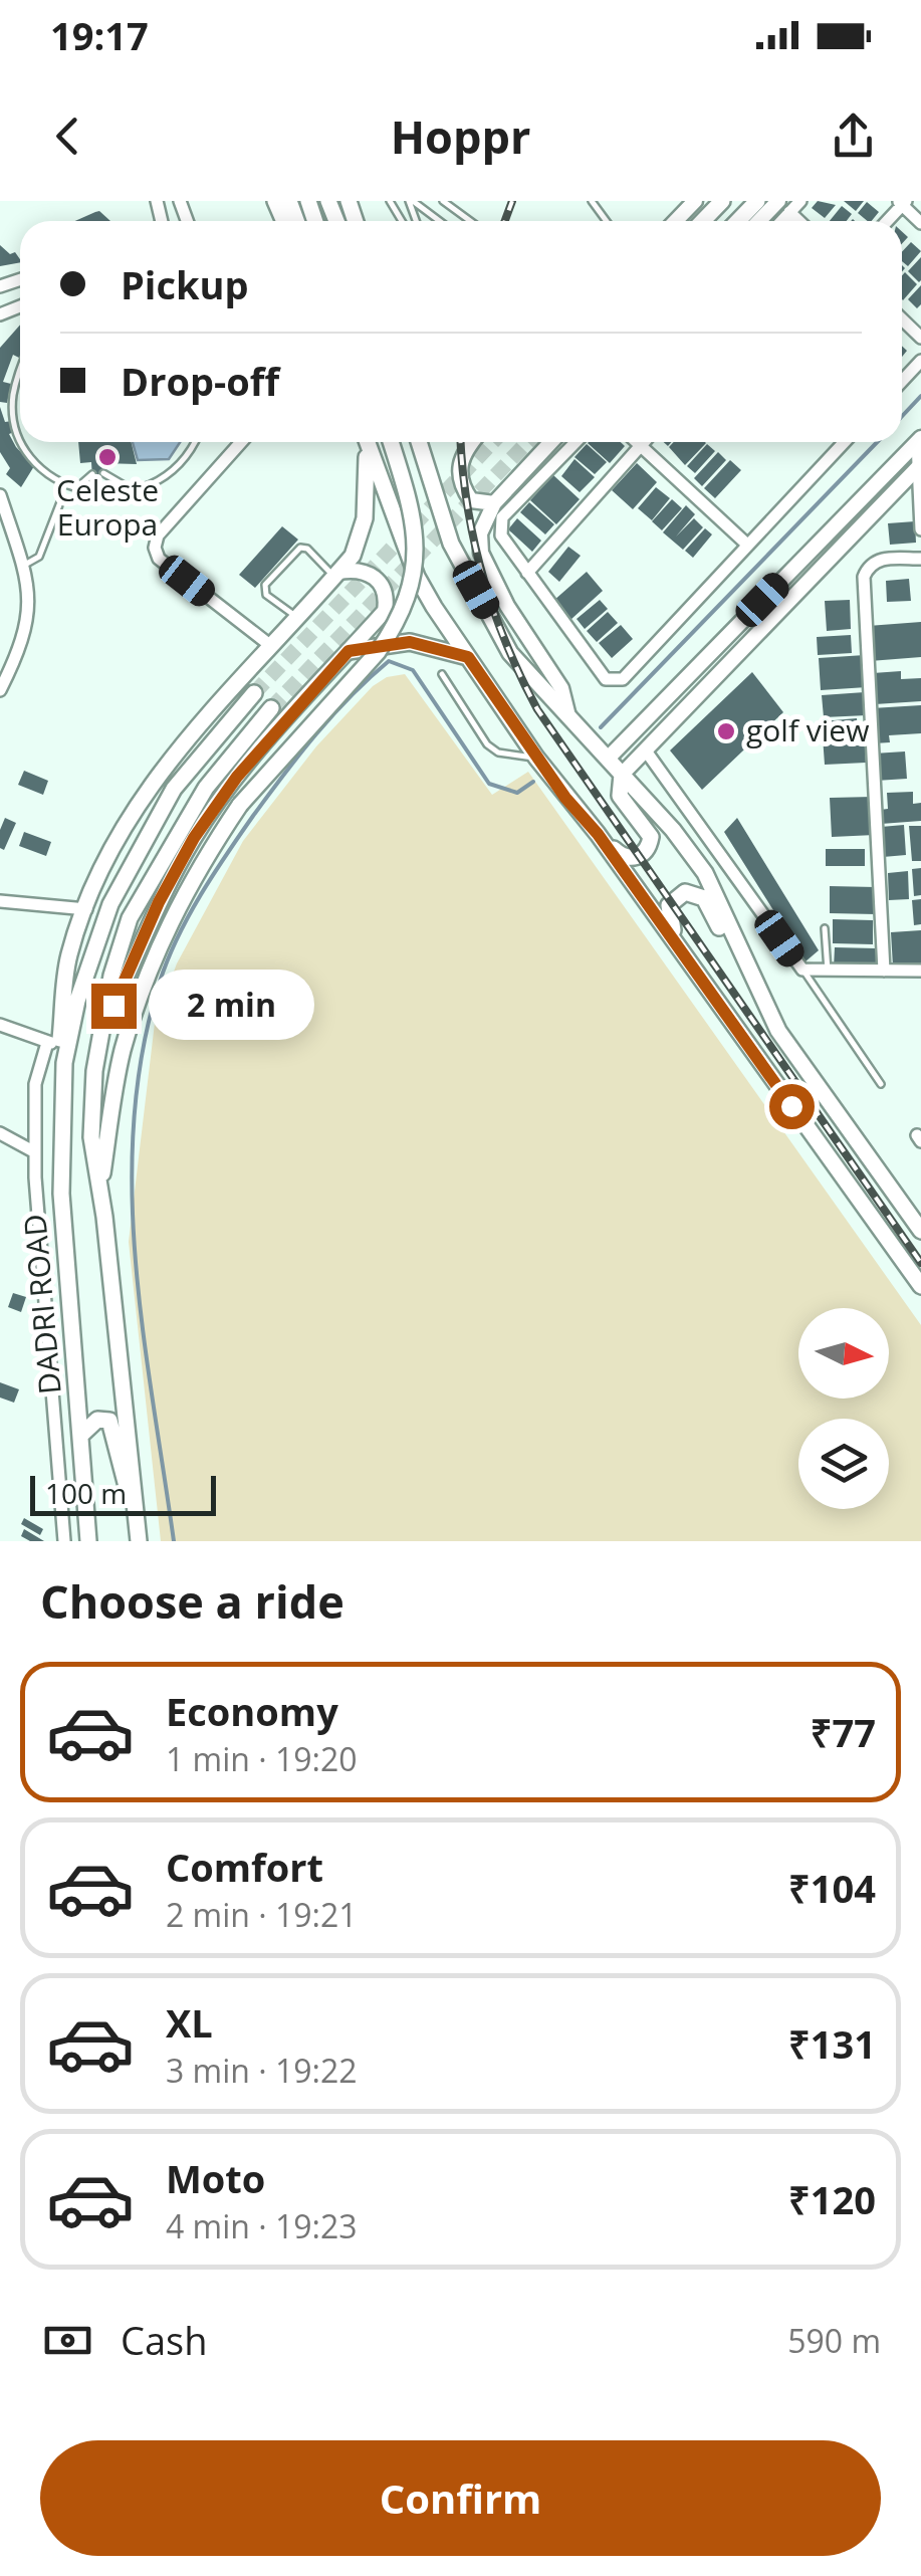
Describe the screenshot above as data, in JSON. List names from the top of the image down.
{
  "streets": {
    "main road": ["DADRI ROAD"]
  },
  "places": ["Celeste Europa", "golf view"],
  "scale_bar": "100 m",
  "north": "right",
  "page": {
    "status": "19:17",
    "header": "Hoppr",
    "banner": ["Pickup", "Drop-off"],
    "bubble": "2 min",
    "scale": "100 m",
    "heading": "Choose a ride",
    "list": [
      {
        "name": "Economy",
        "note": "1 min · 19:20",
        "value": "₹77"
      },
      {
        "name": "Comfort",
        "note": "2 min · 19:21",
        "value": "₹104"
      },
      {
        "name": "XL",
        "note": "3 min · 19:22",
        "value": "₹131"
      },
      {
        "name": "Moto",
        "note": "4 min · 19:23",
        "value": "₹120"
      }
    ],
    "pay": ["Cash", "590 m"],
    "buttons": "Confirm"
  }
}
